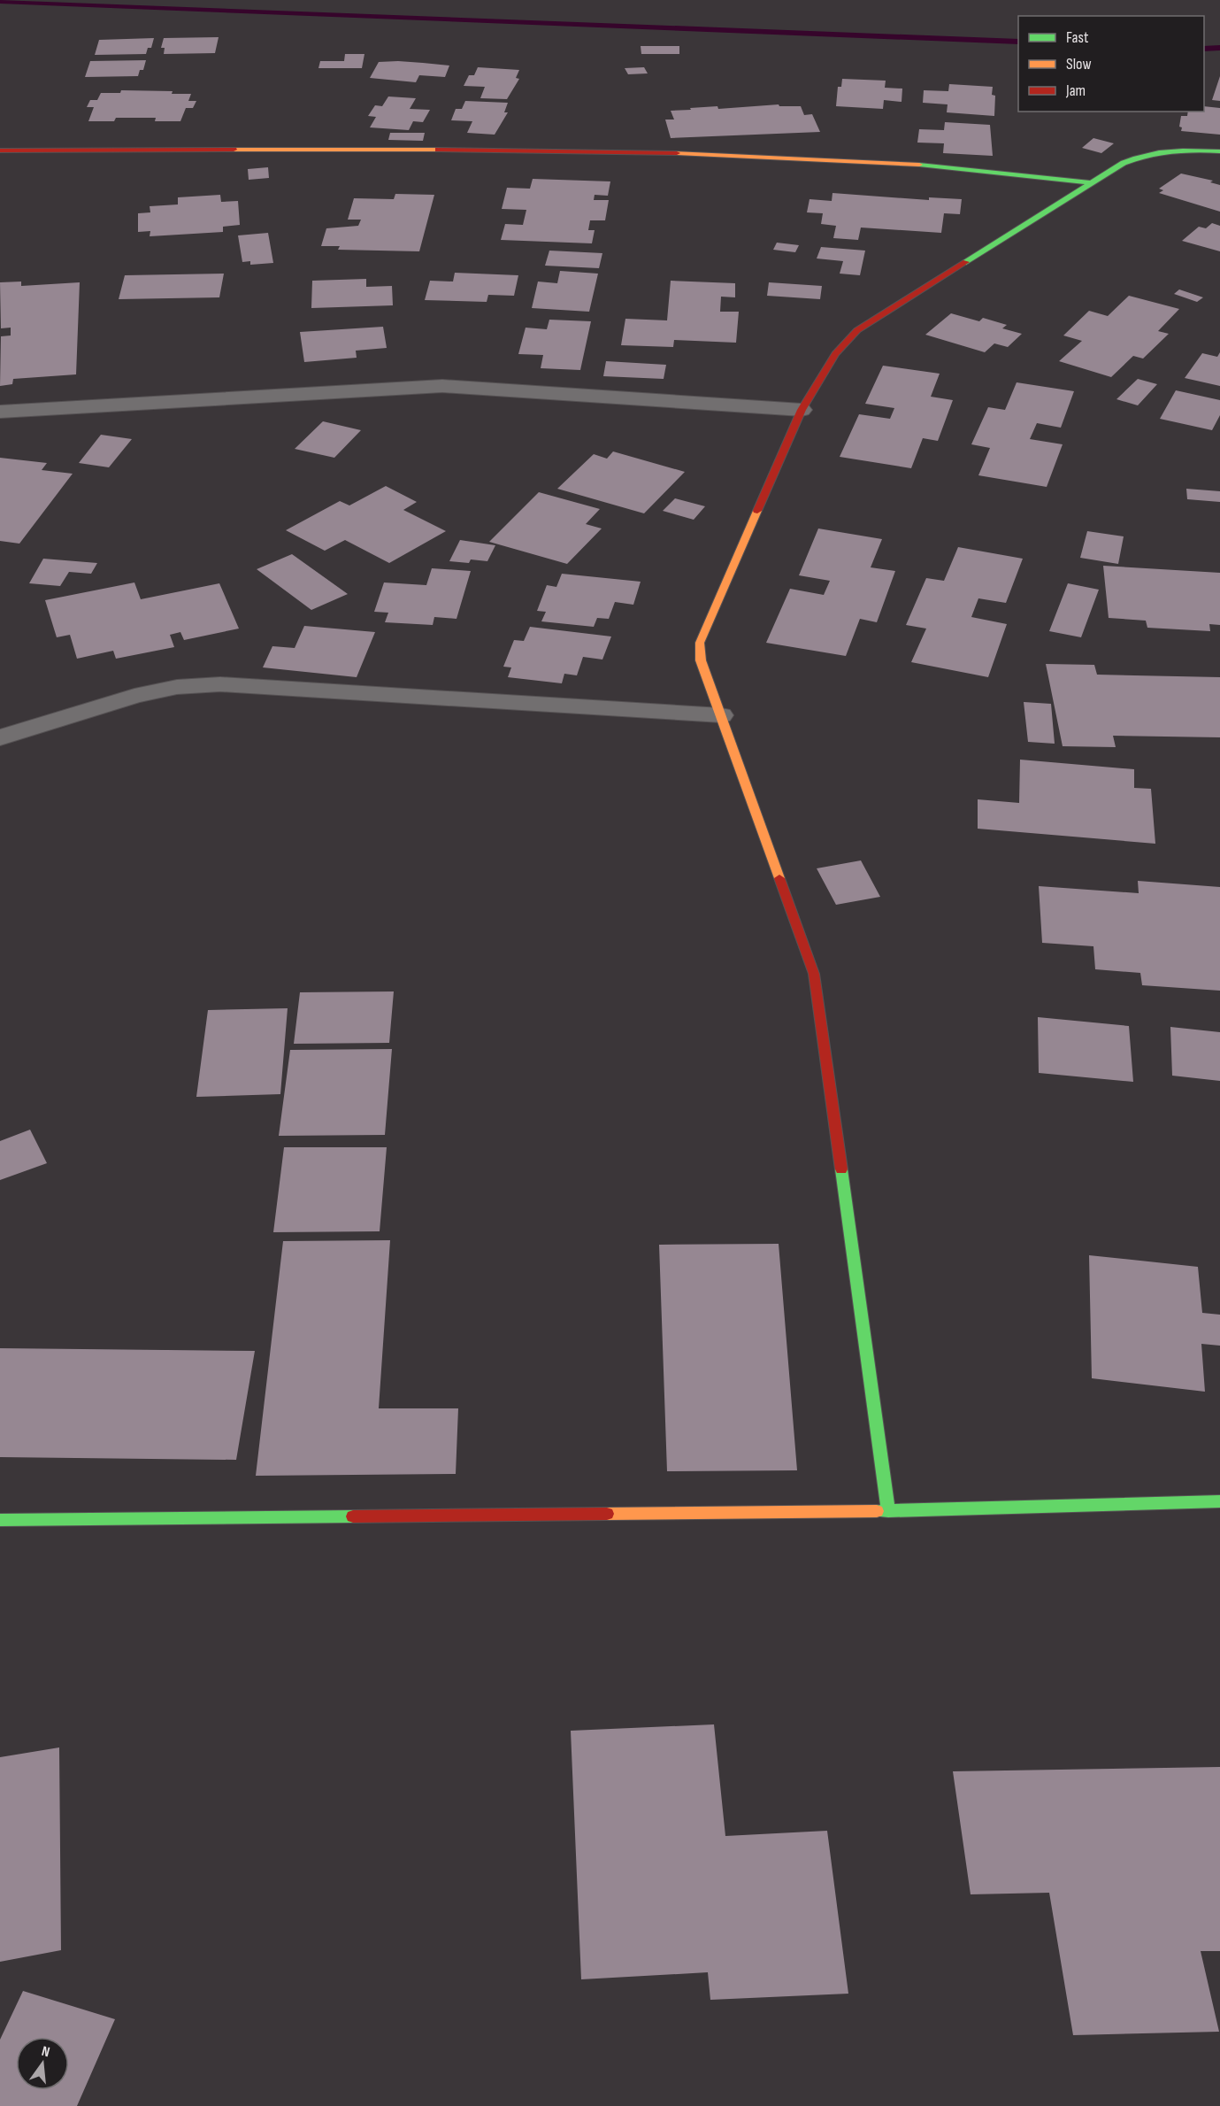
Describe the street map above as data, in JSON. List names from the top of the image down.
{
  "legend": ["Fast", "Slow", "Jam"],
  "north": "top"
}
